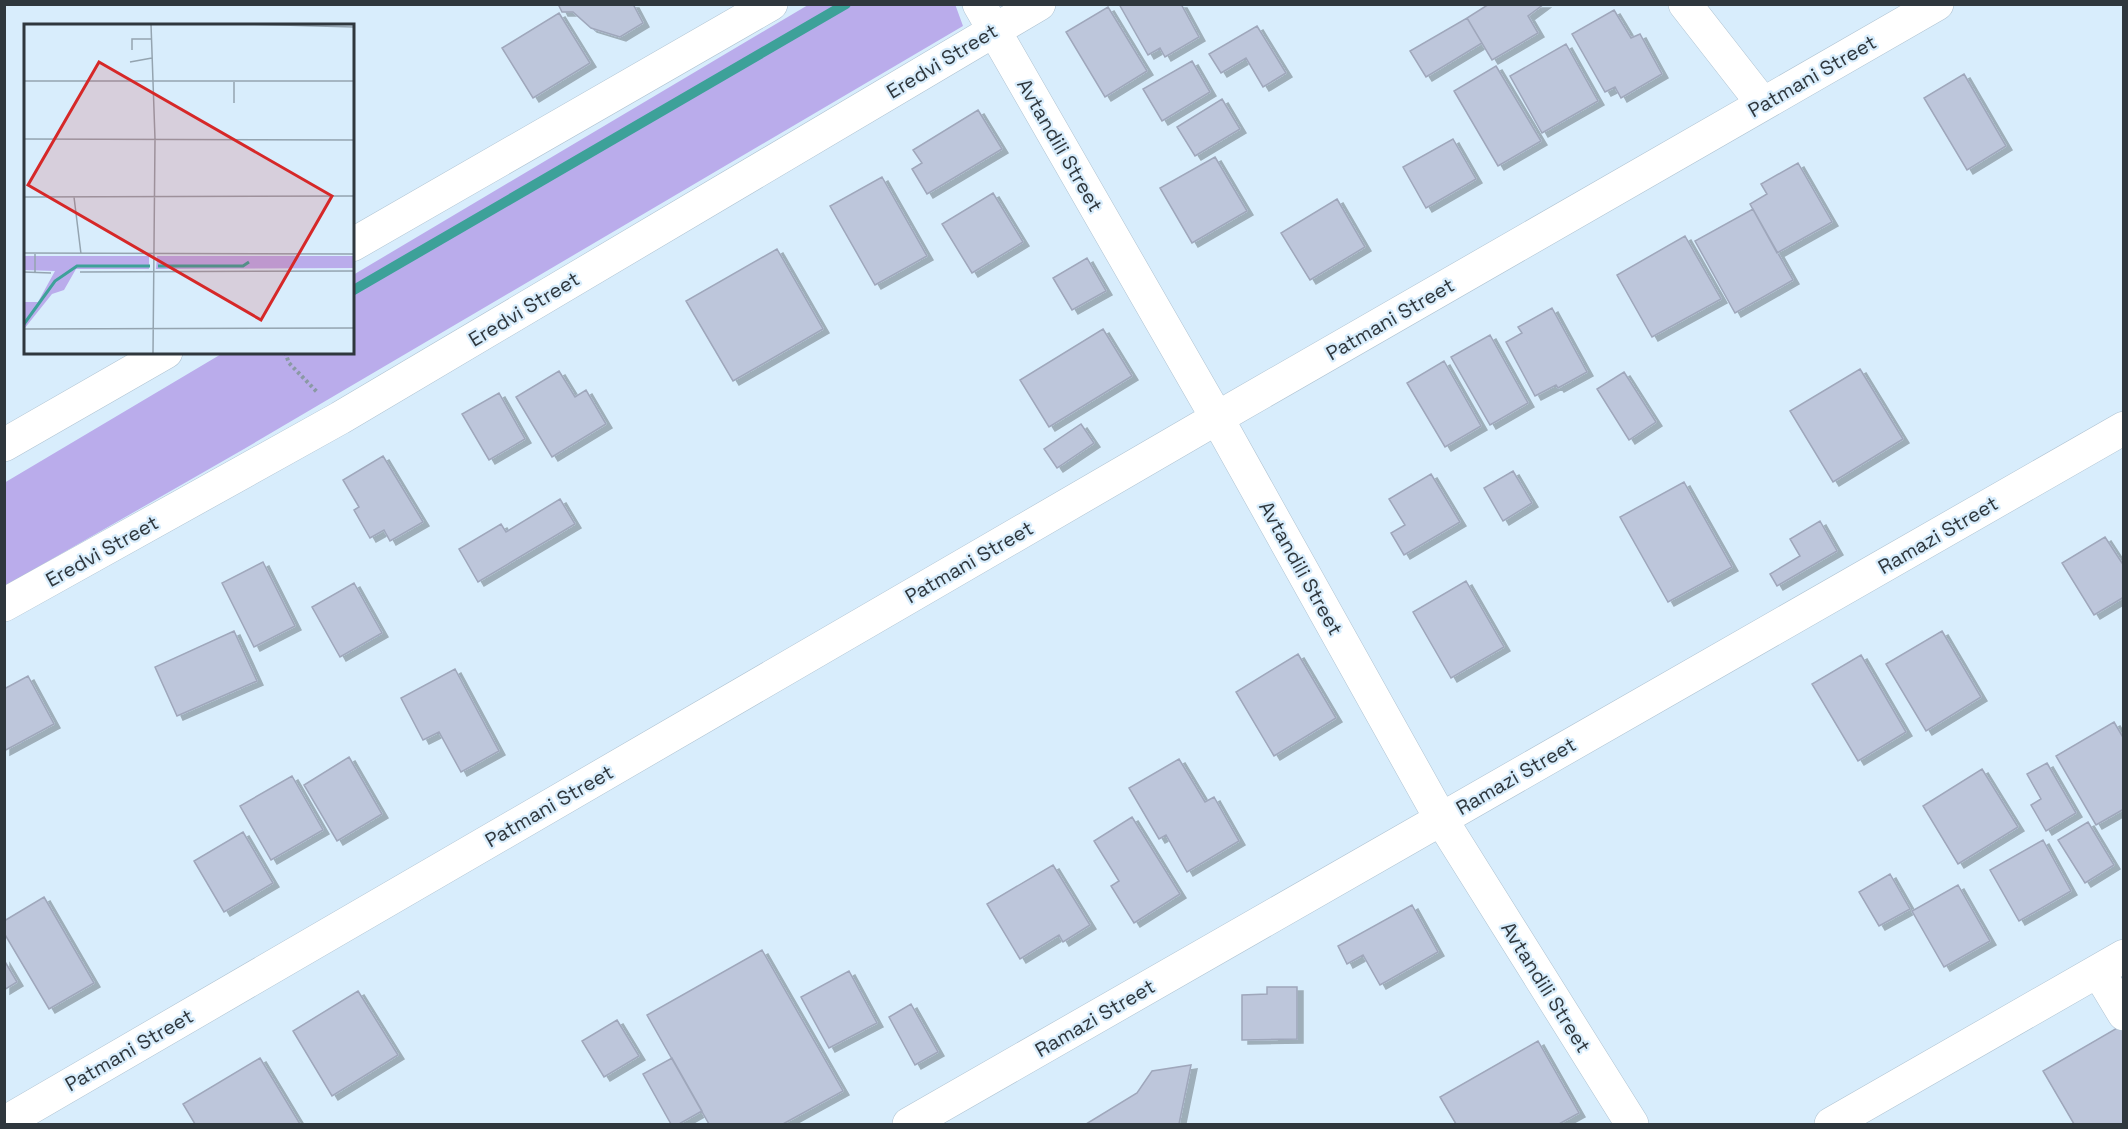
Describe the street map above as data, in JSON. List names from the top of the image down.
{
  "streets": {
    "street": [
      "Eredvi Street",
      "Patmani Street",
      "Avtandili Street",
      "Ramazi Street"
    ]
  },
  "crossings": [
    ["Eredvi Street", "Avtandili Street"],
    ["Patmani Street", "Avtandili Street"],
    ["Avtandili Street", "Ramazi Street"]
  ]
}
